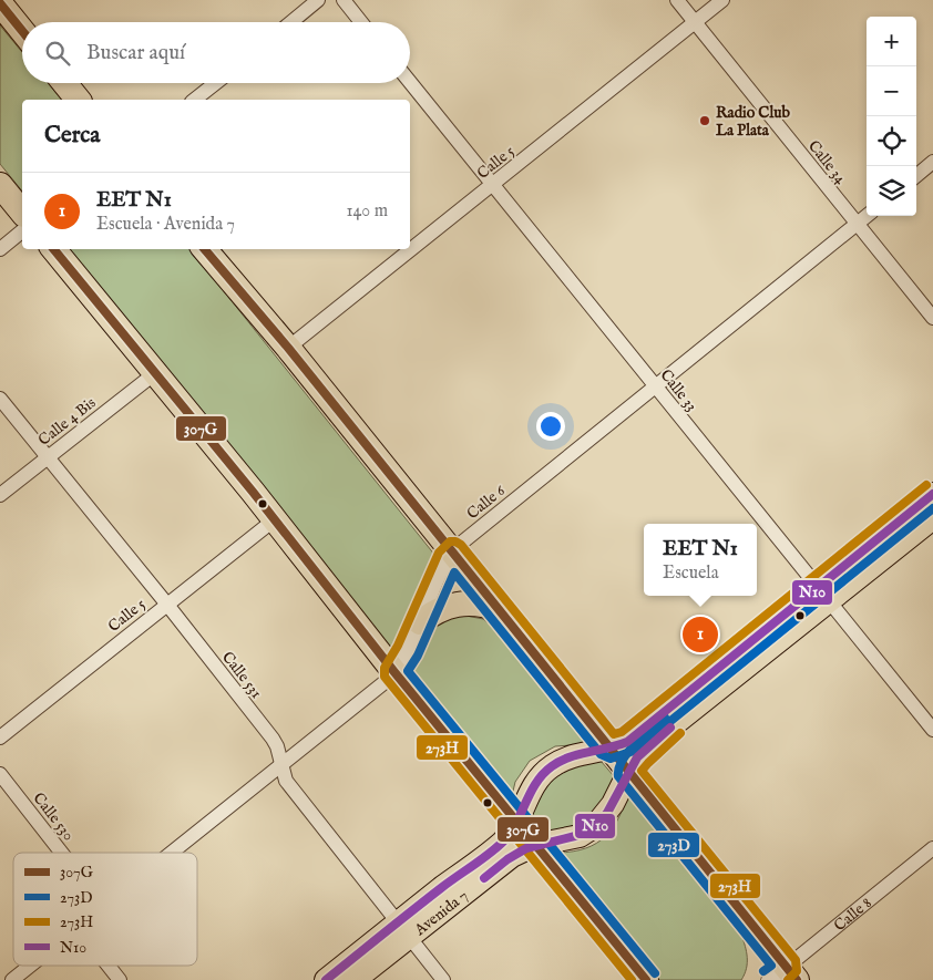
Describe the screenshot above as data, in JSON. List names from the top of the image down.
{
  "streets": {
    "main road": ["Avenida 7"],
    "street": [
      "Calle 5",
      "Calle 34",
      "Calle 33",
      "Calle 4 Bis",
      "Calle 6",
      "Calle 531",
      "Calle 530",
      "Calle 8"
    ]
  },
  "crossings": [
    ["Calle 5", "Calle 34"],
    ["Calle 5", "Calle 33"],
    ["Calle 5", "Calle 531"],
    ["Calle 34", "Calle 6"],
    ["Calle 33", "Calle 6"],
    ["Calle 33", "Avenida 7"],
    ["Calle 4 Bis", "Calle 531"],
    ["Calle 6", "Calle 531"],
    ["Calle 531", "Avenida 7"]
  ],
  "places": ["Radio Club La Plata"],
  "lines": [
    "transit line 307G",
    "transit line 273H",
    "transit line N10",
    "transit line 273D"
  ],
  "legend": [
    "307G",
    "273D",
    "273H",
    "N10"
  ],
  "page": {
    "map_buttons": ["+", "−"],
    "search": "Buscar aquí",
    "heading": "Cerca",
    "list": [
      {
        "mark": "1",
        "name": "EET N1",
        "note": "Escuela · Avenida 7",
        "value": "140 m"
      }
    ],
    "popup": ["EET N1", "Escuela"],
    "pins": "1"
  }
}
